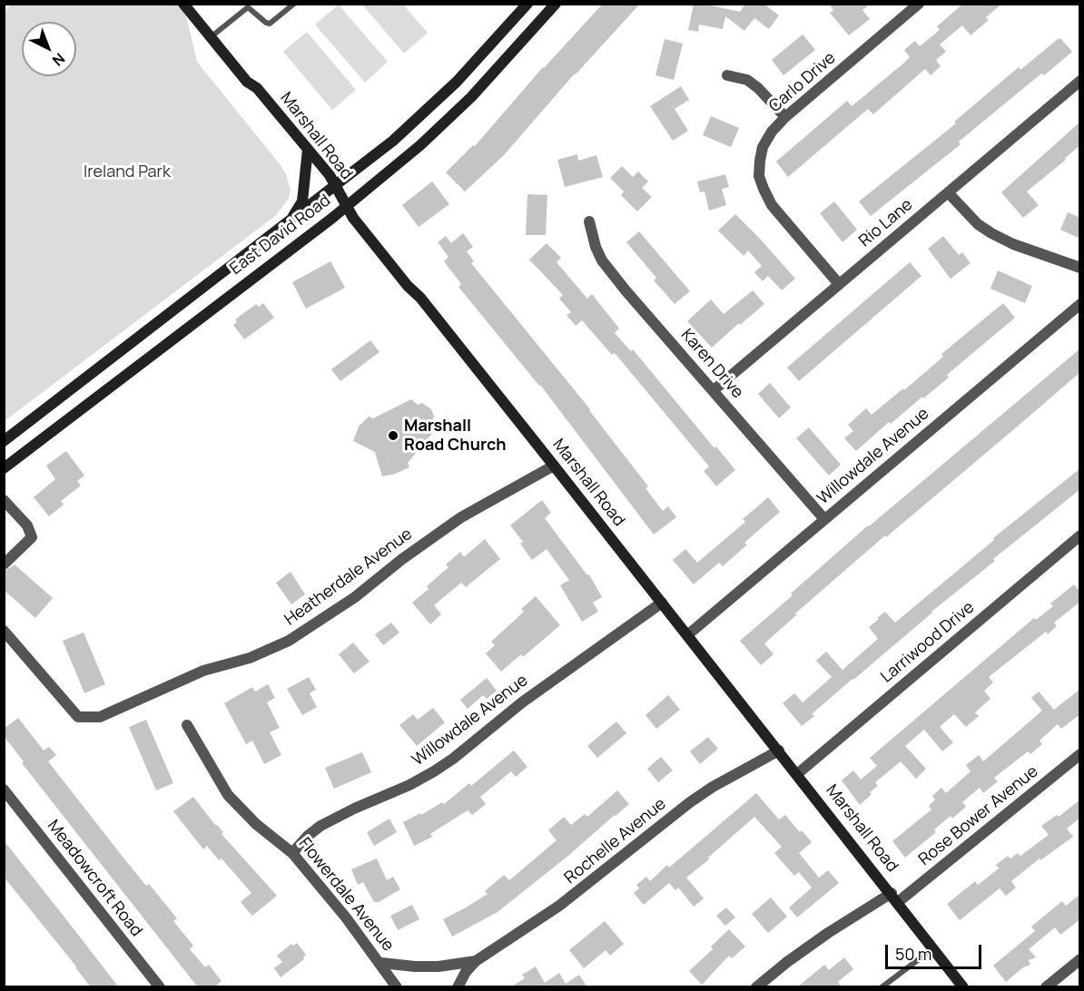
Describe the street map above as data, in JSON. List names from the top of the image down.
{
  "streets": {
    "street": [
      "Carlo Drive",
      "Marshall Road",
      "Rio Lane",
      "East David Road",
      "Karen Drive",
      "Willowdale Avenue",
      "Heatherdale Avenue",
      "Larriwood Drive",
      "Rose Bower Avenue",
      "Rochelle Avenue",
      "Meadowcroft Road",
      "Flowerdale Avenue"
    ]
  },
  "crossings": [
    ["Carlo Drive", "Rio Lane"],
    ["Marshall Road", "East David Road"],
    ["Marshall Road", "Willowdale Avenue"],
    ["Marshall Road", "Heatherdale Avenue"],
    ["Marshall Road", "Larriwood Drive"],
    ["Marshall Road", "Rose Bower Avenue"],
    ["Marshall Road", "Rochelle Avenue"],
    ["Rio Lane", "Karen Drive"],
    ["Karen Drive", "Willowdale Avenue"],
    ["Willowdale Avenue", "Flowerdale Avenue"],
    ["Rochelle Avenue", "Flowerdale Avenue"]
  ],
  "parks": ["Ireland Park"],
  "places": ["Marshall Road Church"],
  "scale_bar": "50 m",
  "north": "bottom right"
}
